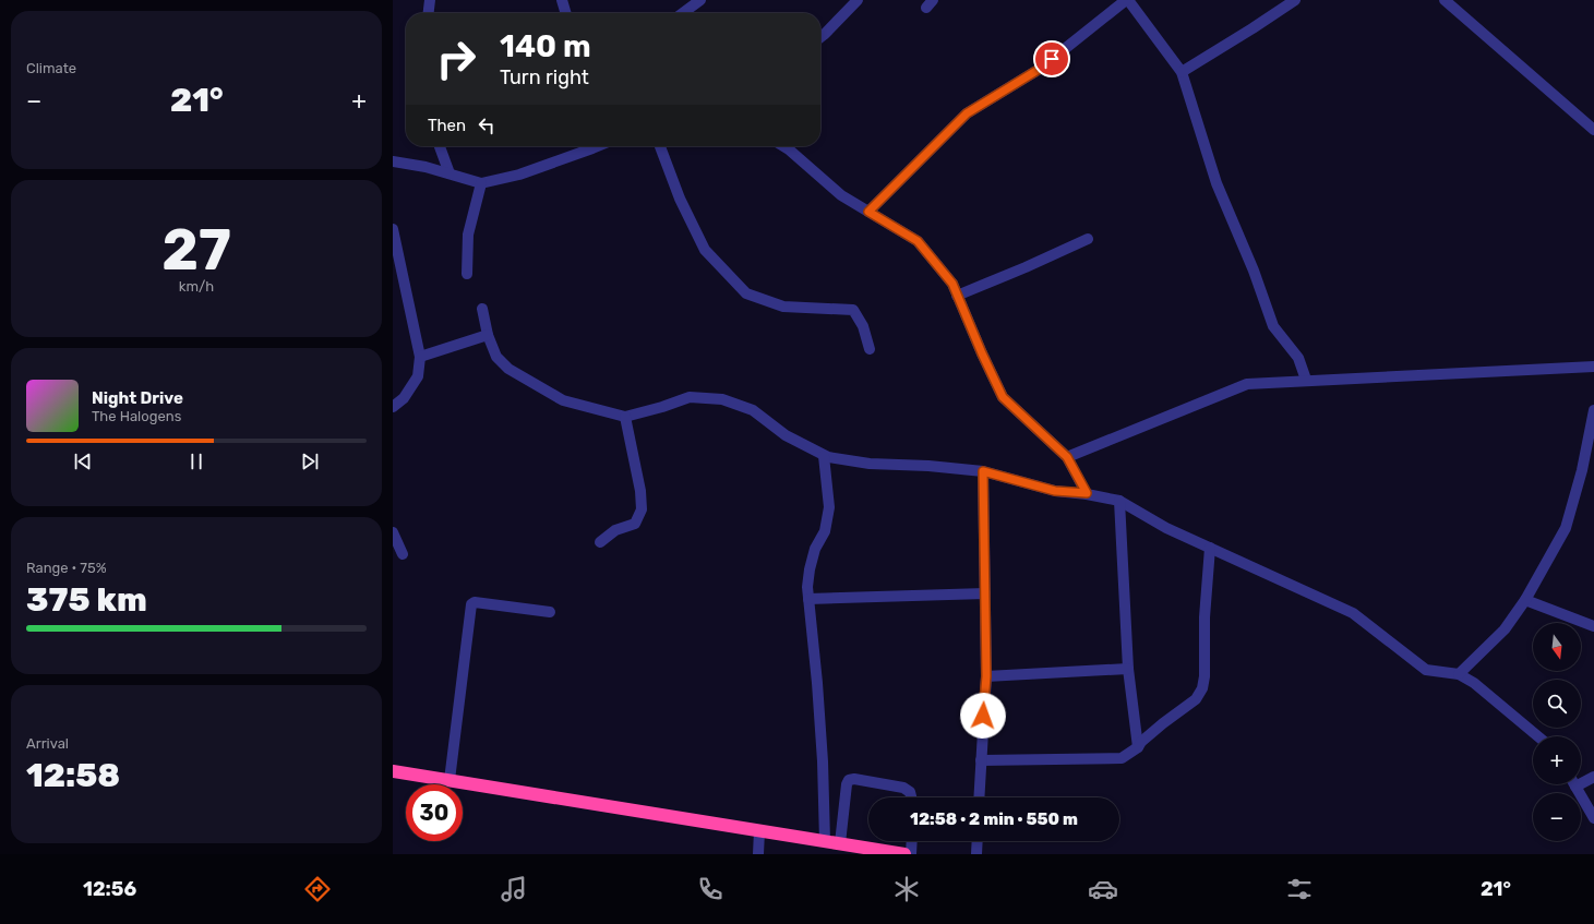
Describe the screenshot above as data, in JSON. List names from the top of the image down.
{
  "north": "bottom",
  "page": {
    "tile": [
      "Climate",
      ["27", "km/h"],
      ["Range · 75%", "375 km"],
      ["Arrival", "12:58"]
    ],
    "turn": ["140 m", "Turn right"],
    "heat": ["−", "21°", "+"],
    "then": "Then",
    "song": ["Night Drive", "The Halogens"],
    "map_buttons": ["+", "−"],
    "limit": "30",
    "trip": "12:58 · 2 min · 550 m",
    "tabs": ["12:56", "21°"]
  }
}
